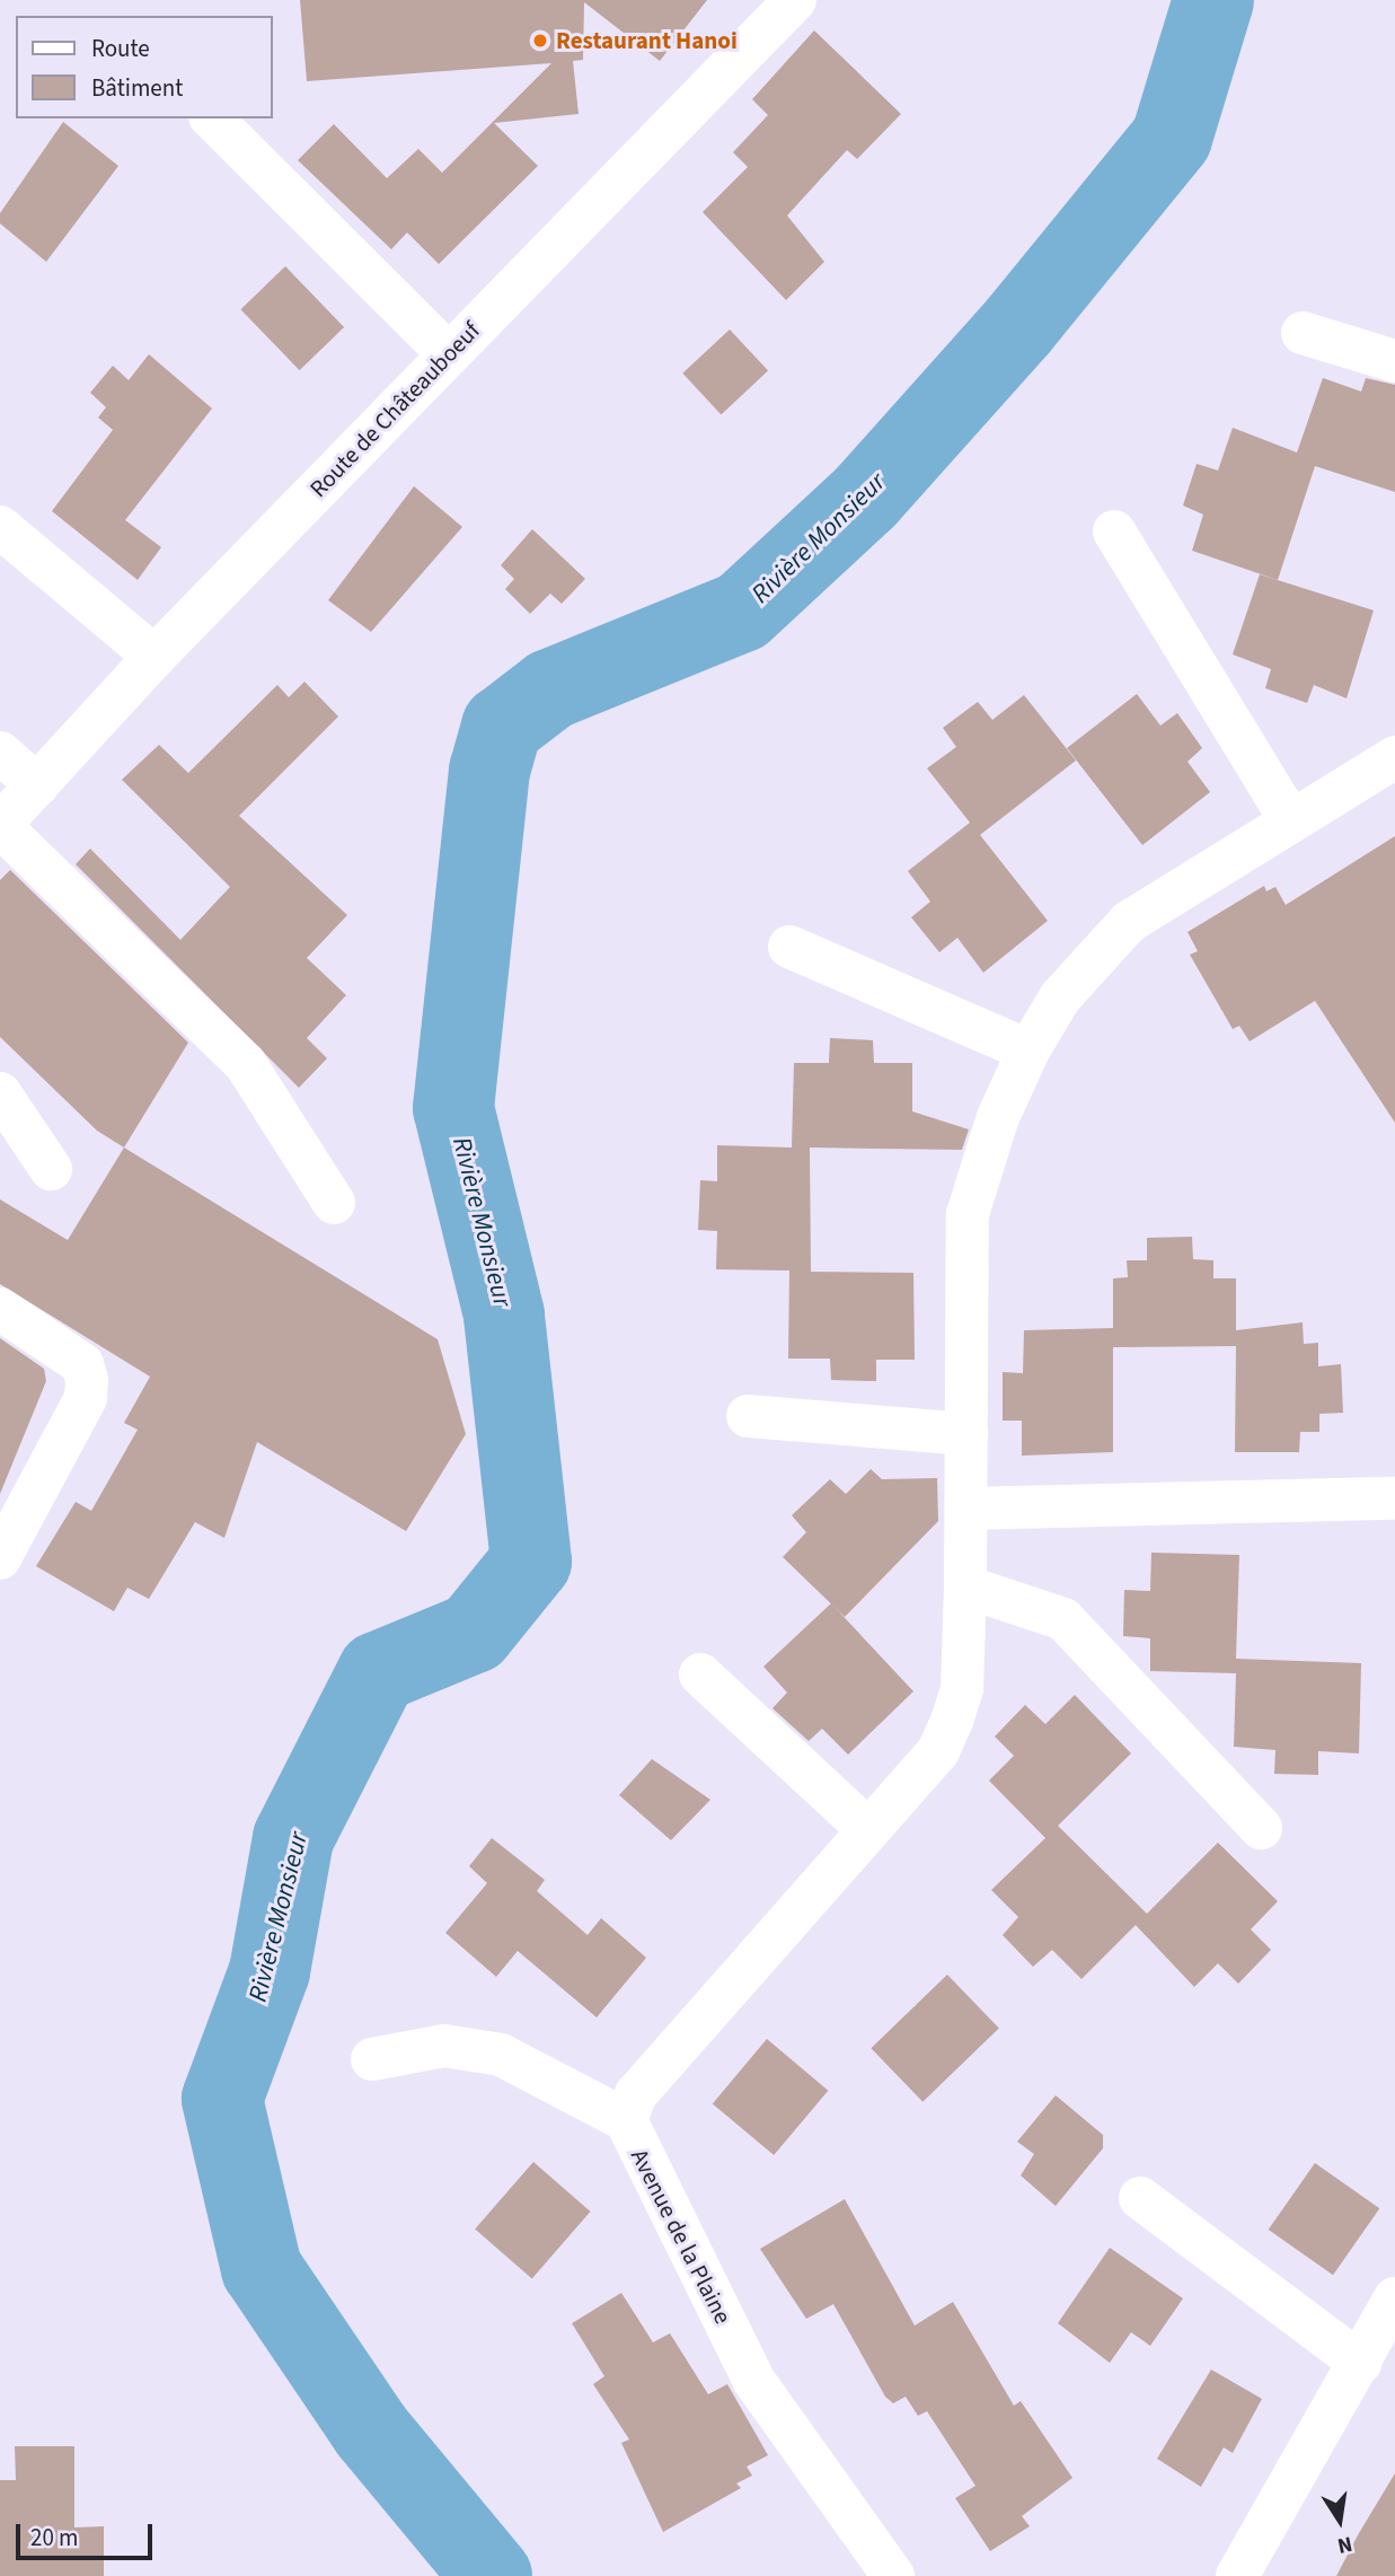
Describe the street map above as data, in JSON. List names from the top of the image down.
{
  "streets": {
    "street": ["Route de Châteauboeuf", "Avenue de la Plaine"]
  },
  "water": ["Rivière Monsieur"],
  "places": ["Restaurant Hanoi"],
  "legend": ["Route", "Bâtiment"],
  "scale_bar": "20 m",
  "north": "bottom"
}
